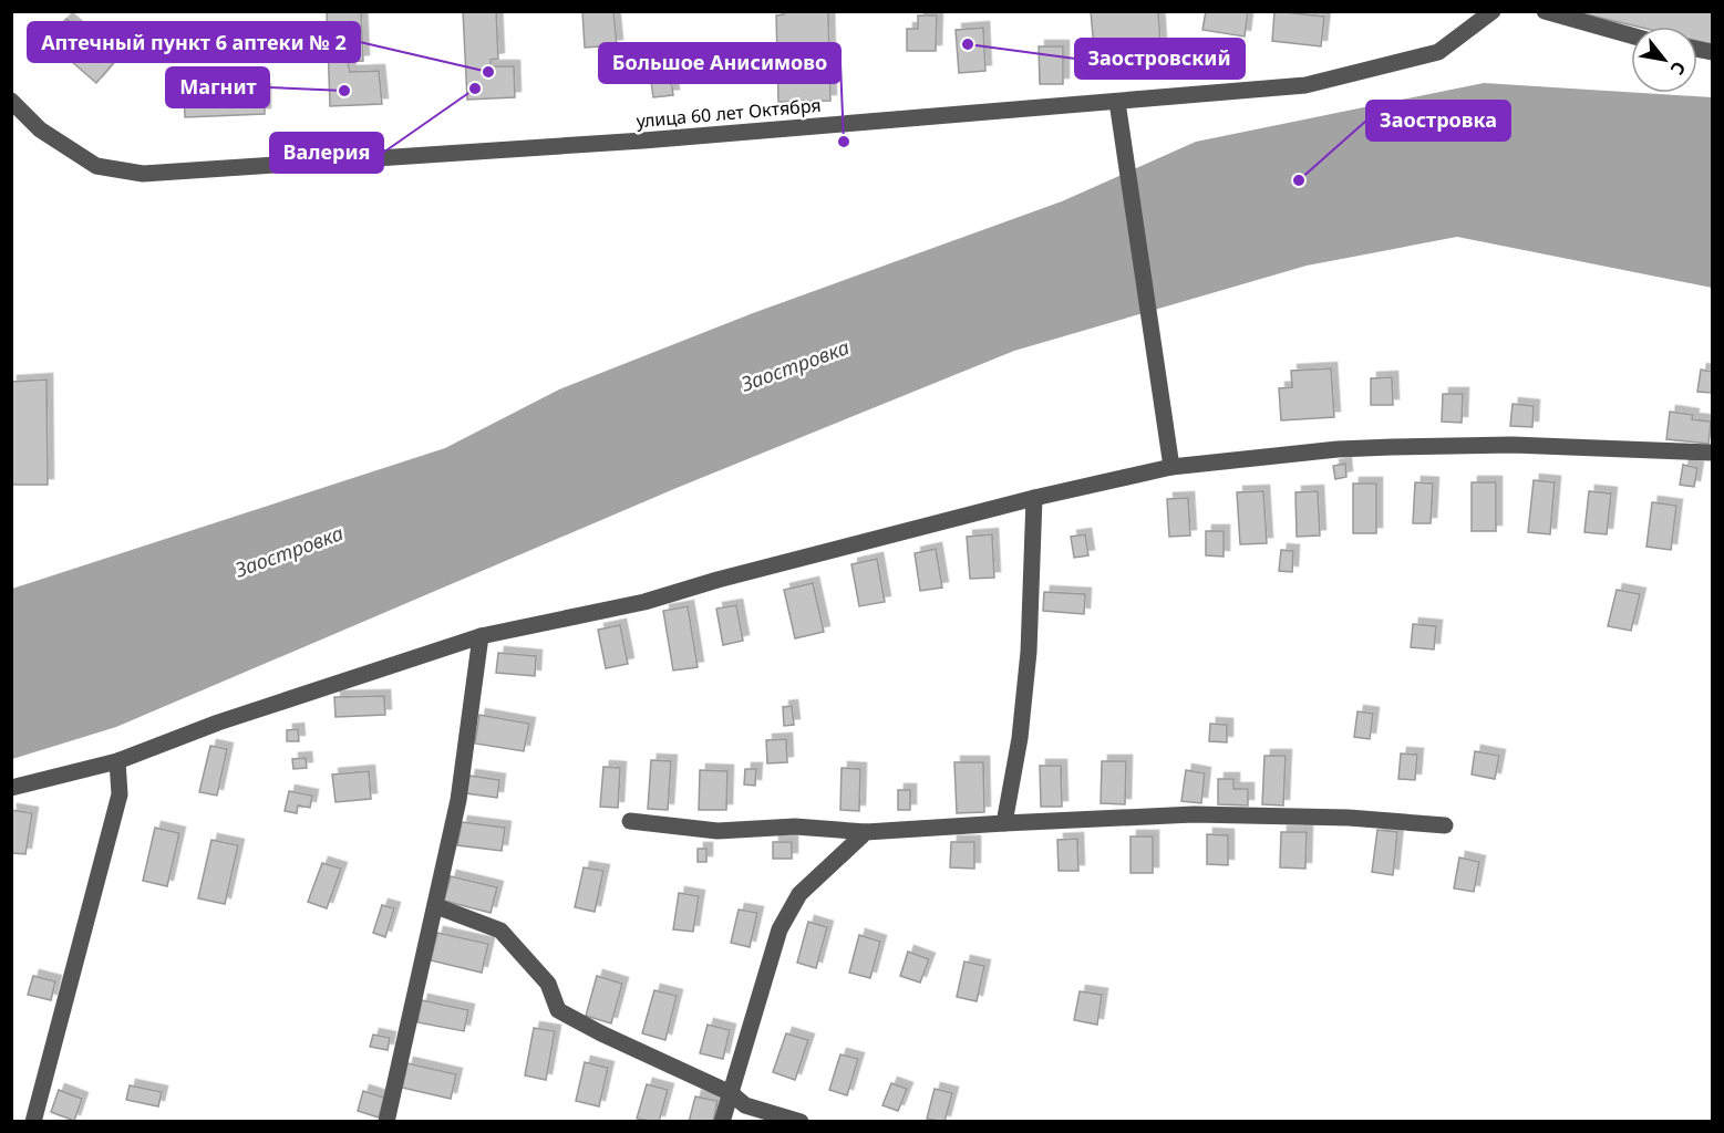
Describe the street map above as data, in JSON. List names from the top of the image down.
{
  "streets": {
    "street": ["улица 60 лет Октября"]
  },
  "water": ["Заостровка"],
  "places": [
    "Заостровский",
    "Аптечный пункт 6 аптеки № 2",
    "Валерия",
    "Магнит",
    "Большое Анисимово",
    "Заостровка"
  ],
  "north": "bottom right"
}
